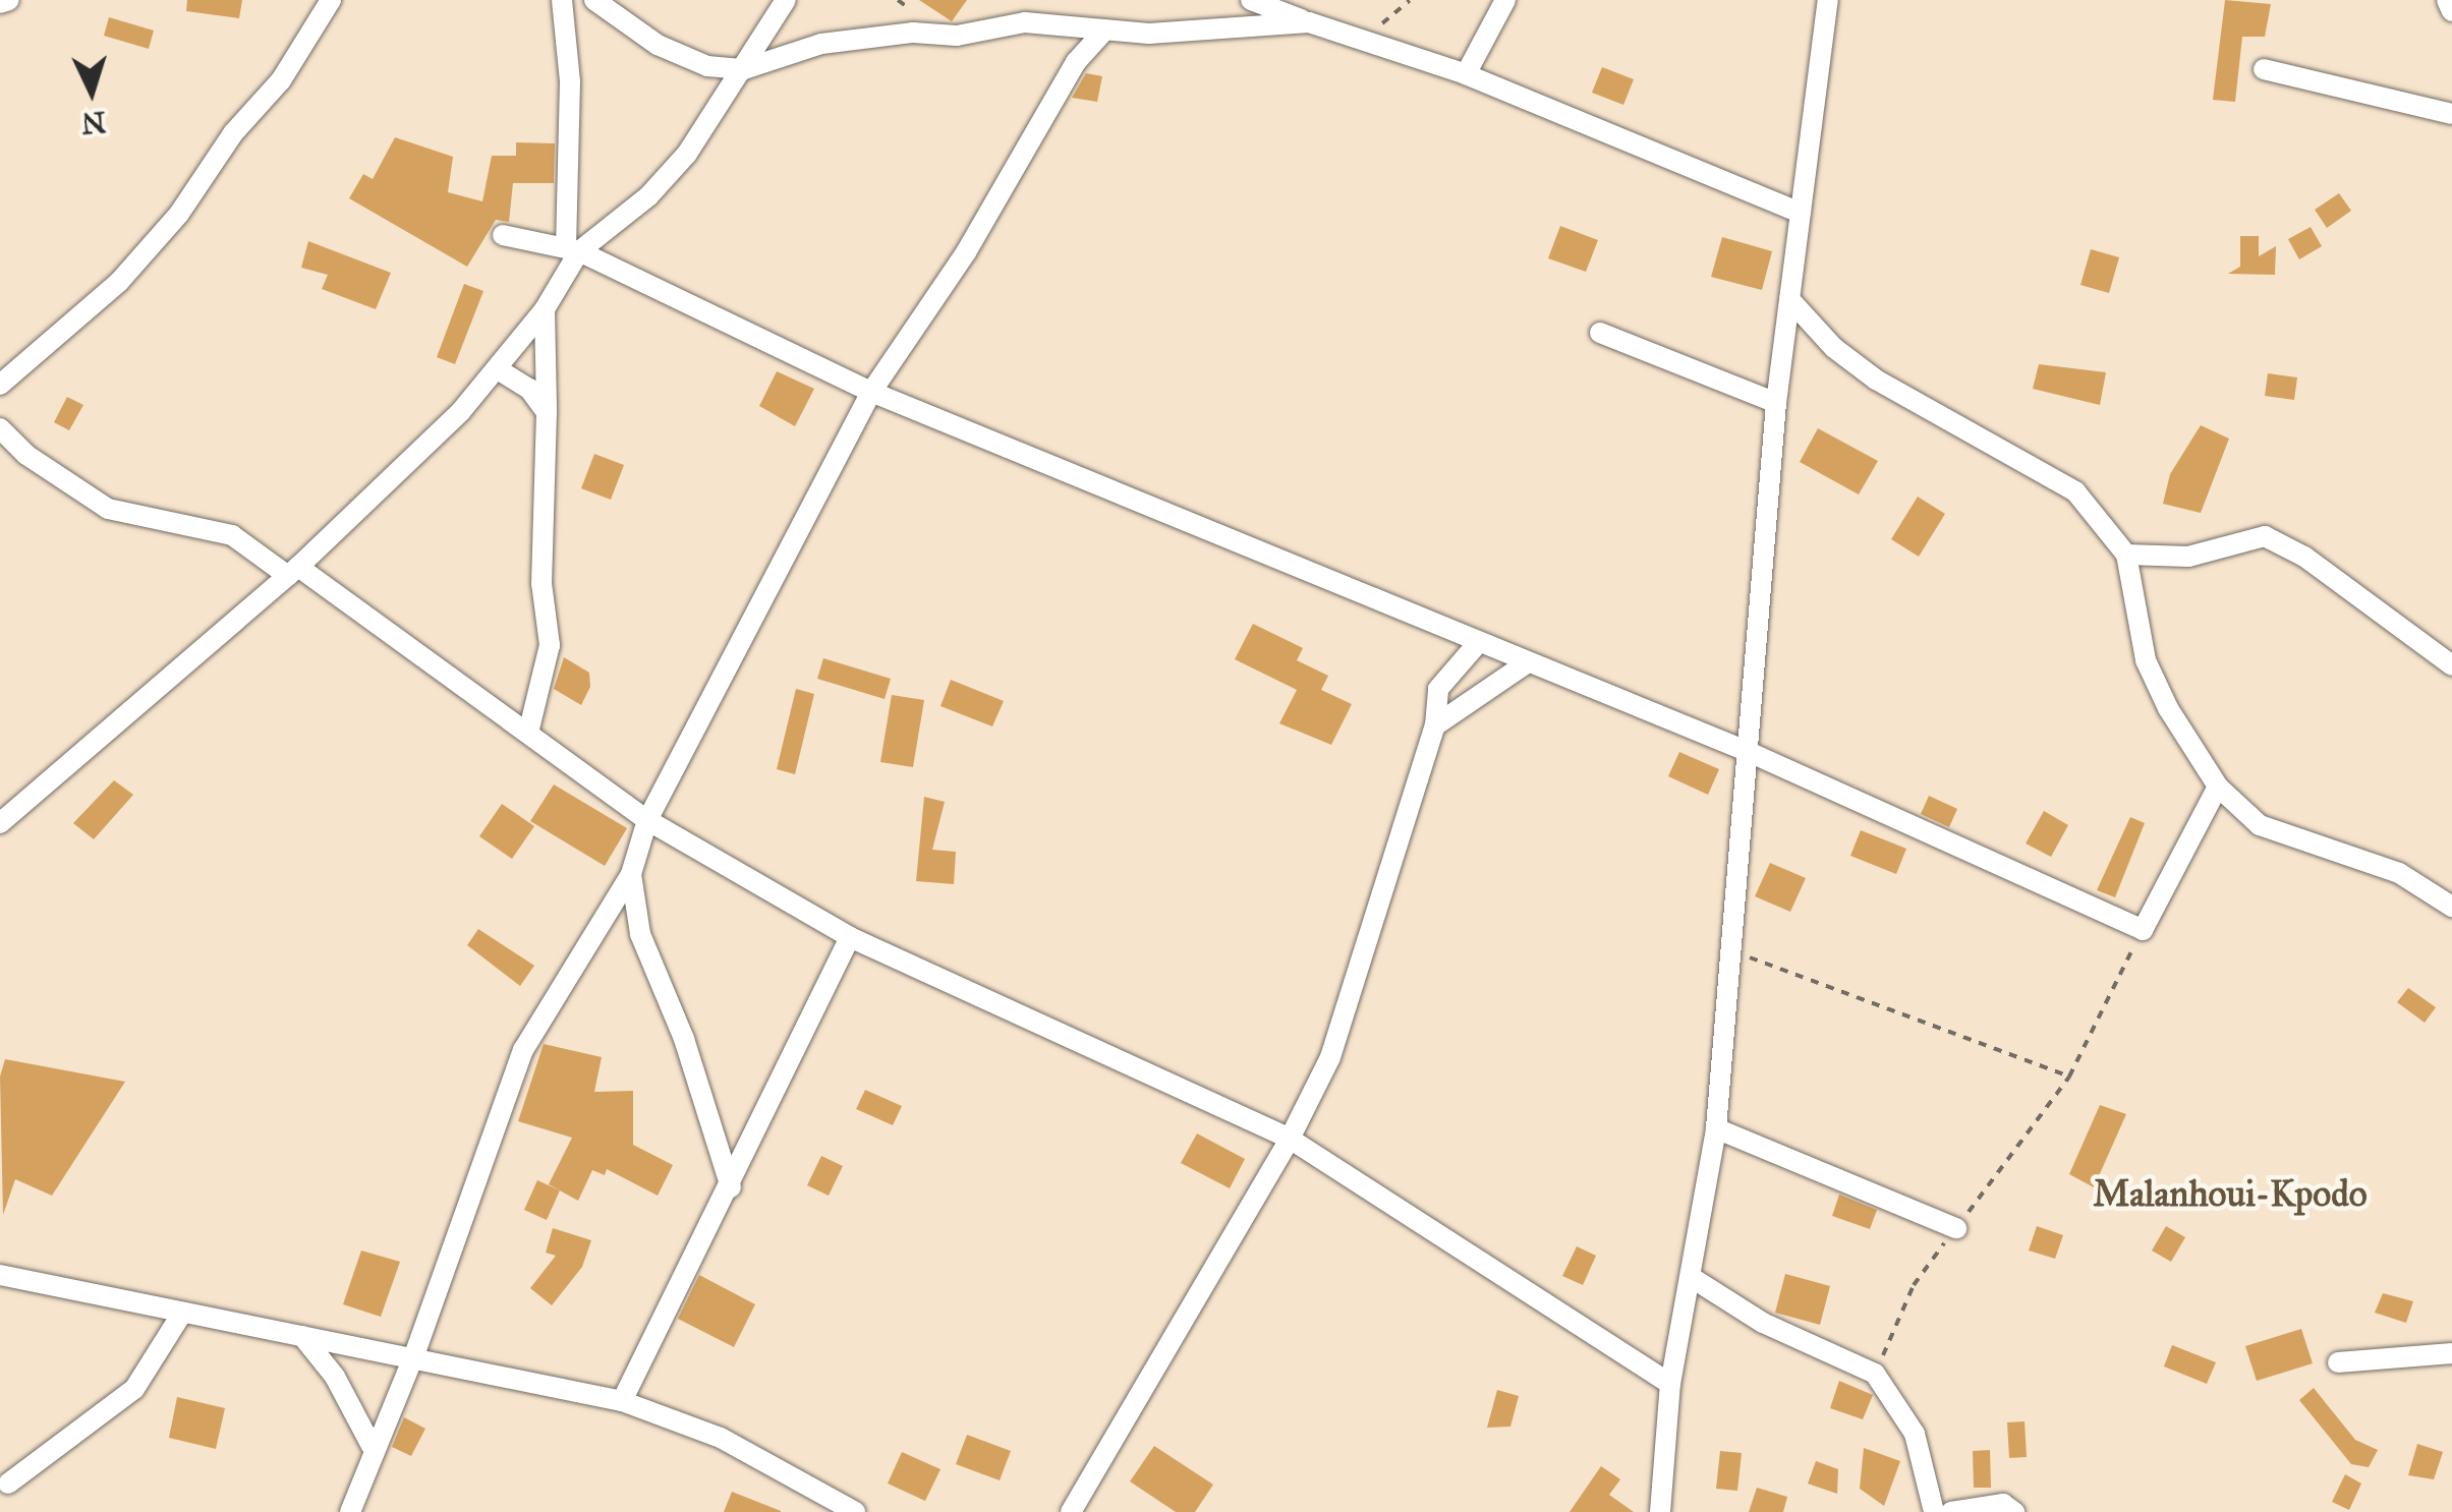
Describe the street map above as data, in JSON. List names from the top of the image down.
{
  "districts": ["Malanhoui-Kpodo"],
  "north": "bottom"
}
